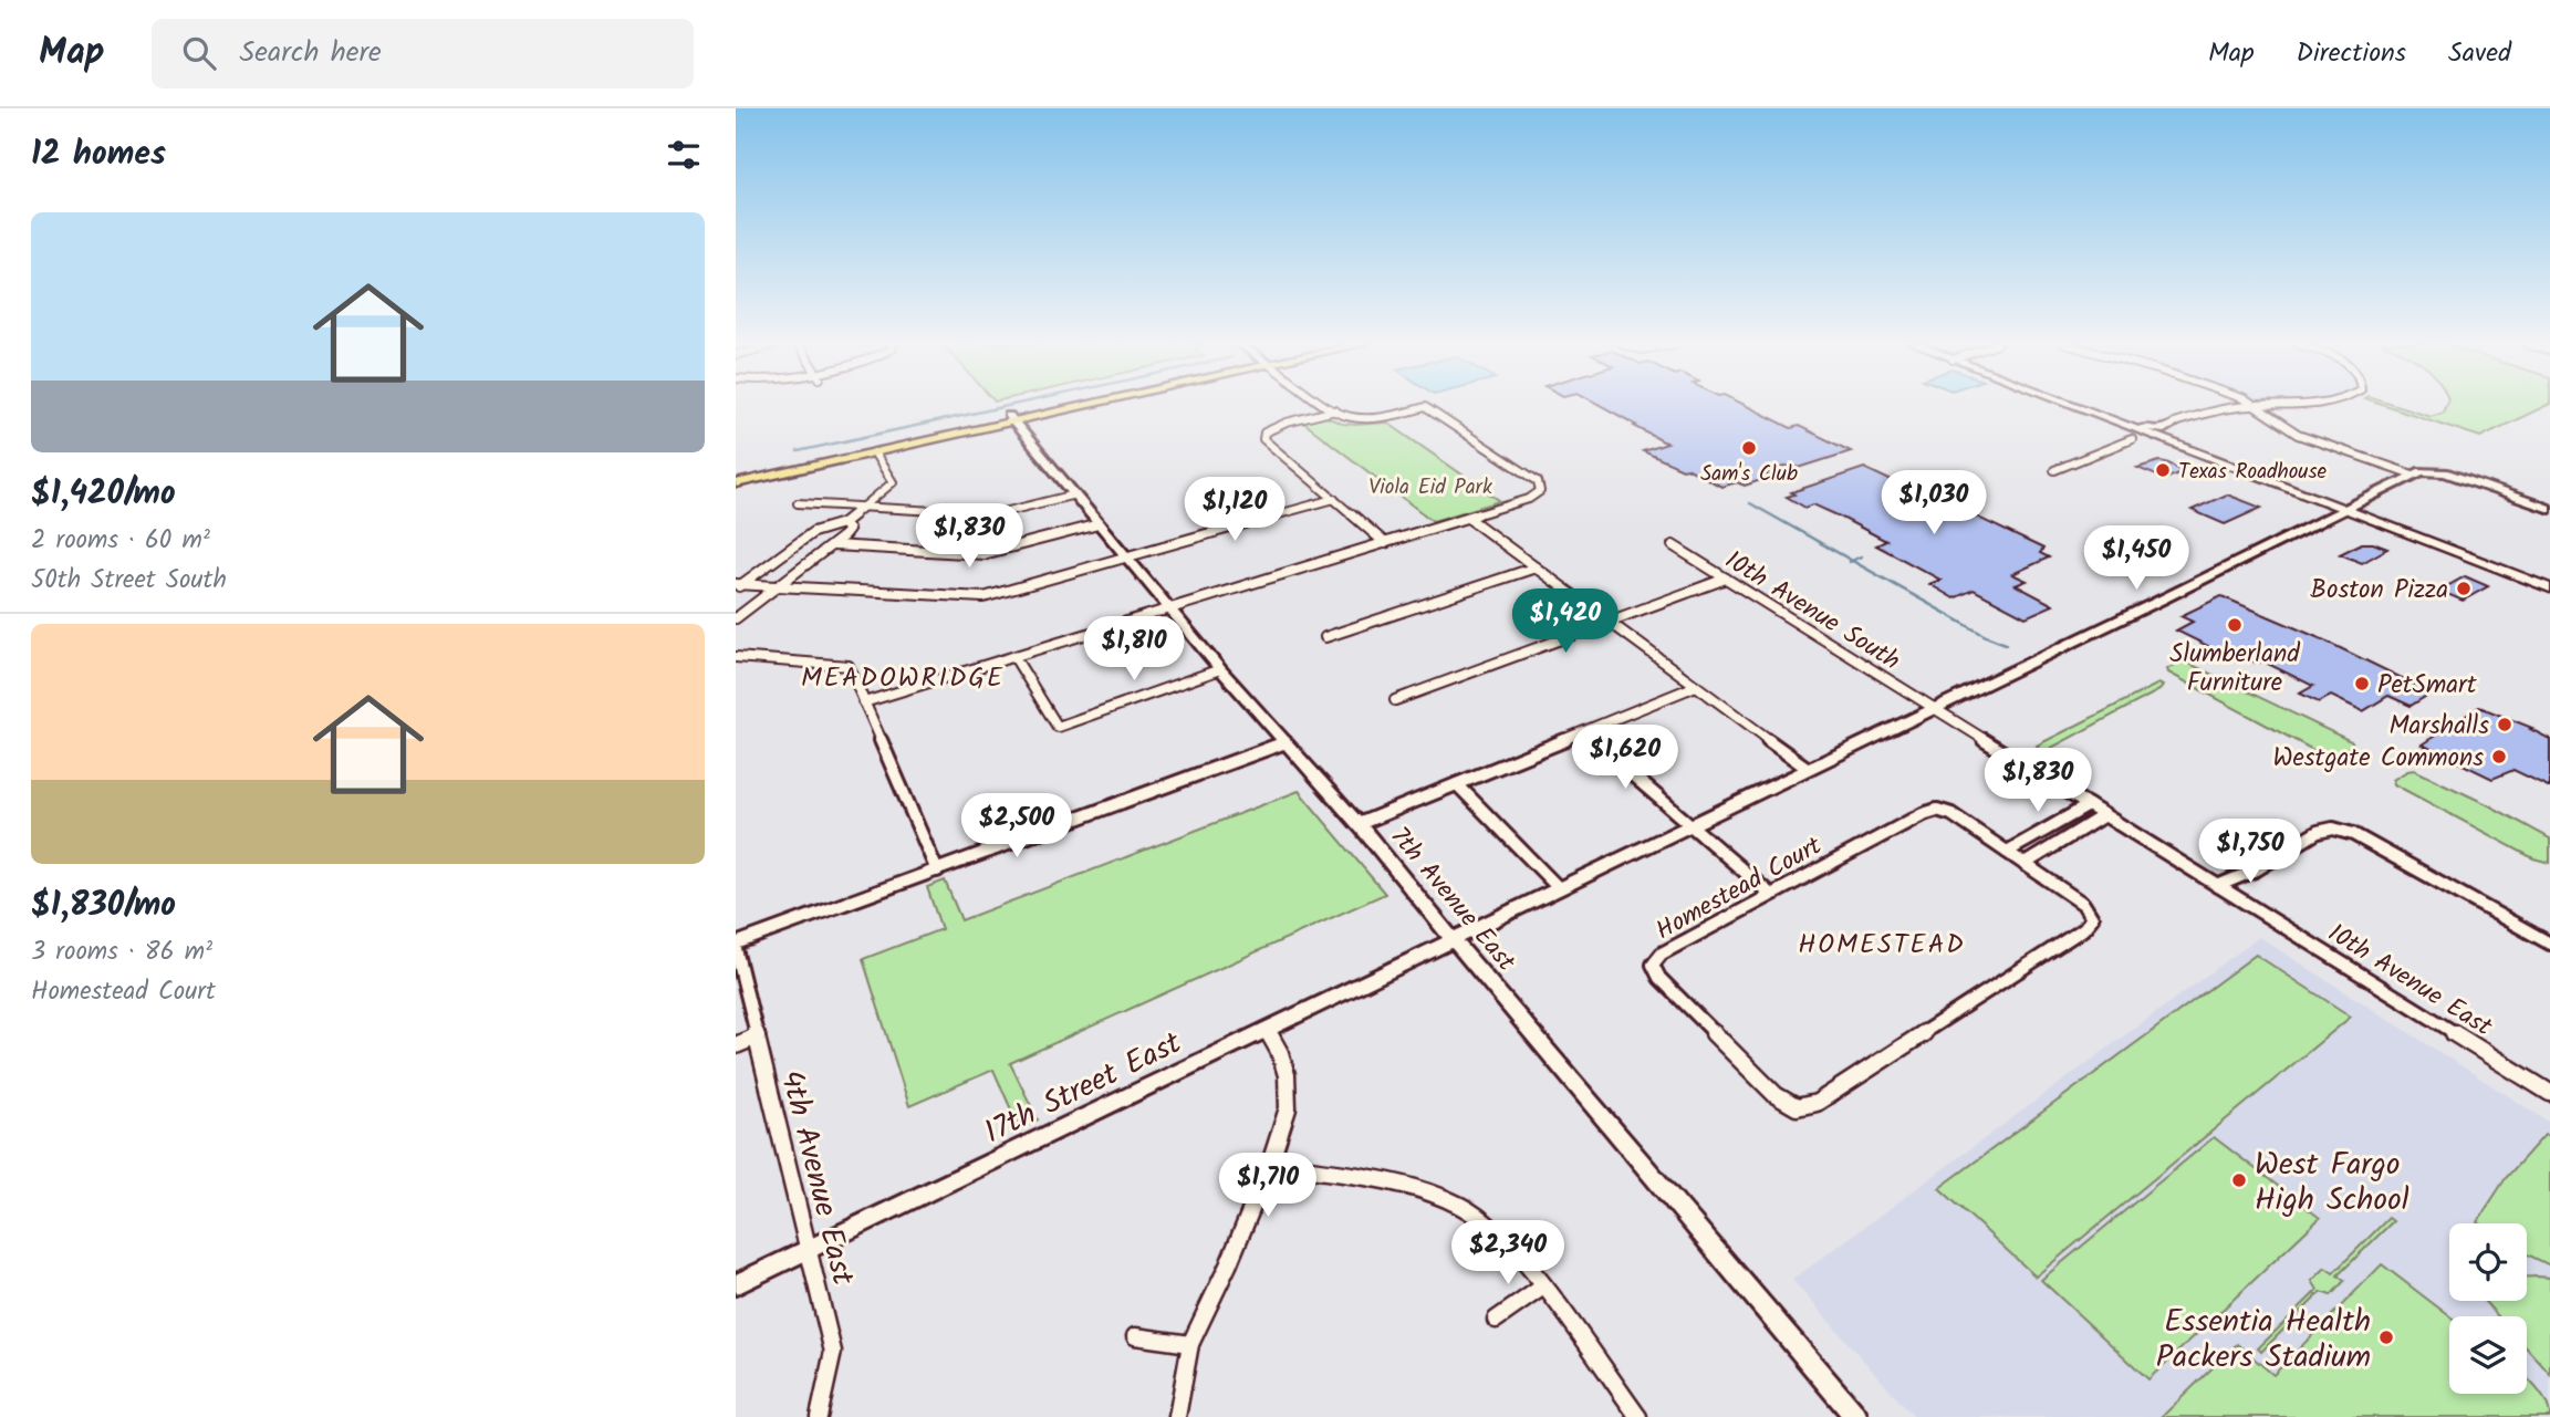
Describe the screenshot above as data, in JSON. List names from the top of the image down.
{
  "streets": {
    "street": [
      "10th Avenue South",
      "Homestead Court",
      "7th Avenue East",
      "10th Avenue East",
      "17th Street East",
      "4th Avenue East"
    ]
  },
  "crossings": [
    ["10th Avenue South", "10th Avenue East"],
    ["10th Avenue South", "17th Street East"],
    ["7th Avenue East", "17th Street East"],
    ["10th Avenue East", "17th Street East"],
    ["17th Street East", "4th Avenue East"]
  ],
  "districts": ["MEADOWRIDGE", "HOMESTEAD"],
  "parks": ["Viola Eid Park"],
  "places": [
    "Sam's Club",
    "Texas Roadhouse",
    "Boston Pizza",
    "Slumberland Furniture",
    "PetSmart",
    "Marshalls",
    "Westgate Commons",
    "West Fargo High School",
    "Essentia Health Packers Stadium"
  ],
  "page": {
    "header": "Map",
    "search": "Search here",
    "nav": ["Map", "Directions", "Saved"],
    "heading": "12 homes",
    "list": [
      {
        "name": "$1,420/mo",
        "note": "2 rooms · 60 m² · 50th Street South"
      },
      {
        "name": "$1,830/mo",
        "note": "3 rooms · 86 m² · Homestead Court"
      }
    ],
    "price": [
      "$1,030",
      "$1,120",
      "$1,830",
      "$1,450",
      "$1,420",
      "$1,810",
      "$1,620",
      "$1,830",
      "$2,500",
      "$1,750",
      "$1,710",
      "$2,340"
    ]
  }
}
